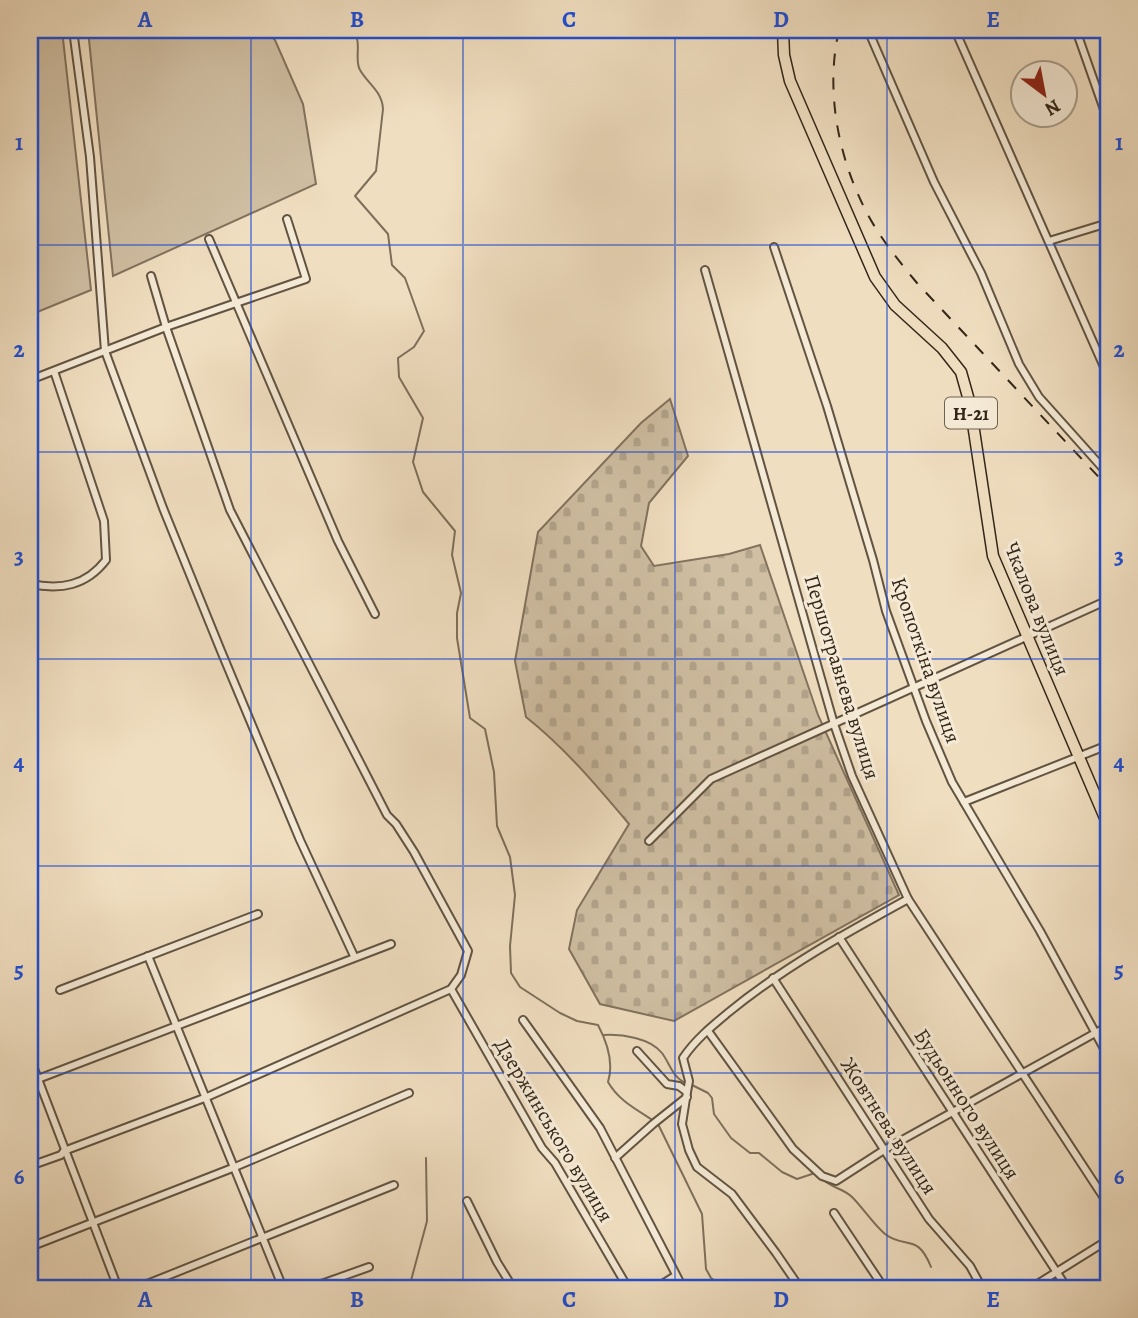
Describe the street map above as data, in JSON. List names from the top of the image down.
{
  "streets": {
    "main road": ["Н-21", "Чкалова вулиця"],
    "street": [
      "Кропоткіна вулиця",
      "Першотравнева вулиця",
      "Будьонного вулиця",
      "Жовтнева вулиця",
      "Дзержинського вулиця"
    ]
  },
  "north": "bottom right",
  "grid": {
    "columns": [
      "A",
      "B",
      "C",
      "D",
      "E"
    ],
    "rows": [
      "1",
      "2",
      "3",
      "4",
      "5",
      "6"
    ]
  }
}
